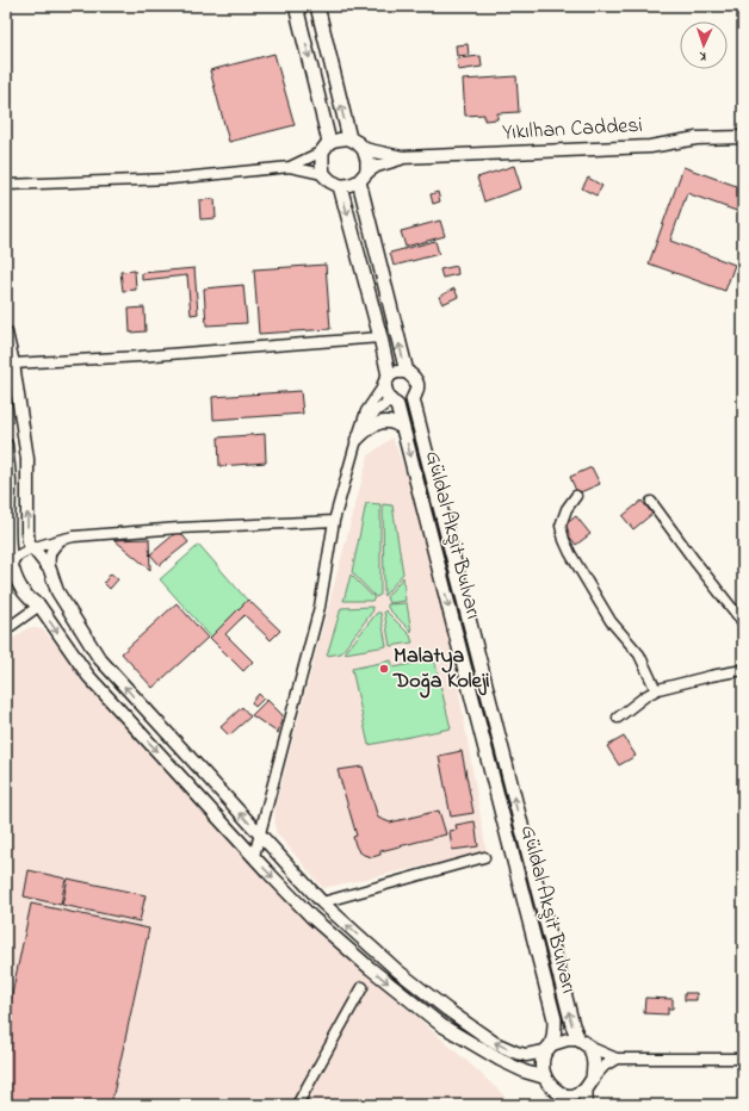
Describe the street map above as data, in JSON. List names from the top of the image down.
{
  "streets": {
    "main road": ["Güldal Akşit Bulvarı"],
    "street": ["Yıkılhan Caddesi"]
  },
  "crossings": [
    ["Yıkılhan Caddesi", "Güldal Akşit Bulvarı"]
  ],
  "places": ["Malatya Doğa Koleji"],
  "north": "bottom"
}
